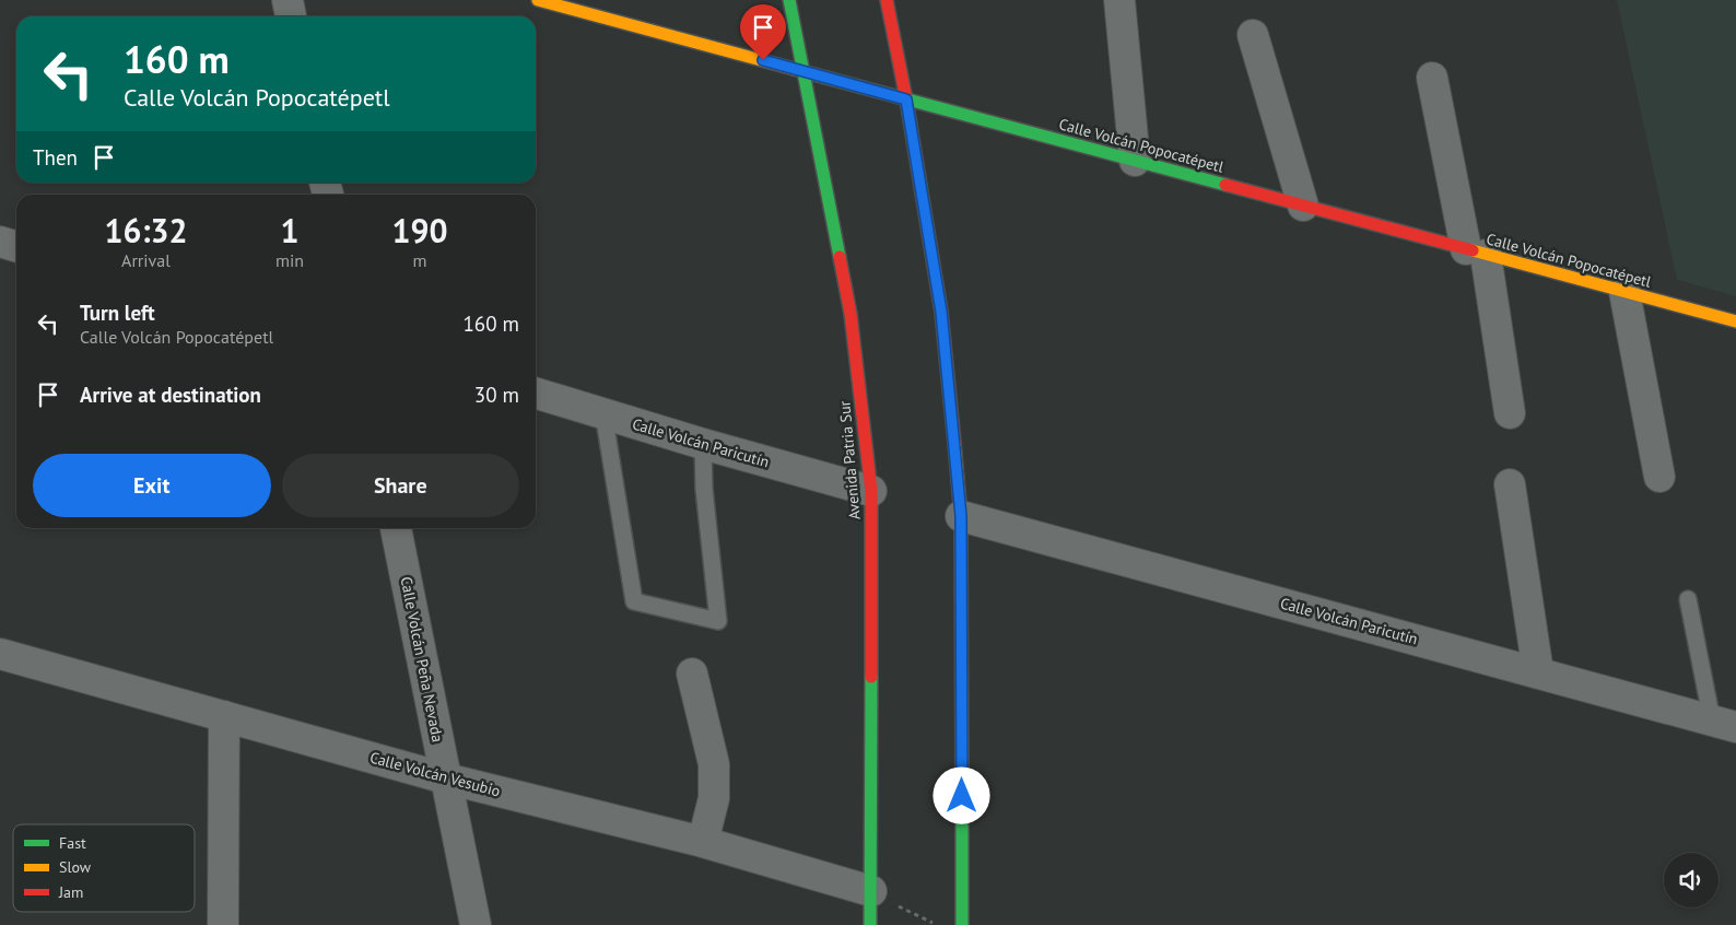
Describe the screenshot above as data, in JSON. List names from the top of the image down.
{
  "streets": {
    "main road": ["Calle Volcán Popocatépetl", "Avenida Patria Sur"],
    "street": ["Calle Volcán Paricutín", "Calle Volcán Peña Nevada", "Calle Volcán Vesubio"]
  },
  "crossings": [
    ["Calle Volcán Popocatépetl", "Avenida Patria Sur"],
    ["Calle Volcán Paricutín", "Avenida Patria Sur"],
    ["Avenida Patria Sur", "Calle Volcán Vesubio"],
    ["Calle Volcán Peña Nevada", "Calle Volcán Vesubio"]
  ],
  "legend": ["Fast", "Slow", "Jam"],
  "page": {
    "turn": ["160 m", "Calle Volcán Popocatépetl"],
    "then": "Then",
    "eta": [
      "16:32",
      "Arrival",
      "1",
      "min",
      "190",
      "m"
    ],
    "list": [
      {
        "name": "Turn left",
        "note": "Calle Volcán Popocatépetl",
        "value": "160 m"
      },
      {
        "name": "Arrive at destination",
        "value": "30 m"
      }
    ],
    "buttons": ["Exit", "Share"]
  }
}
